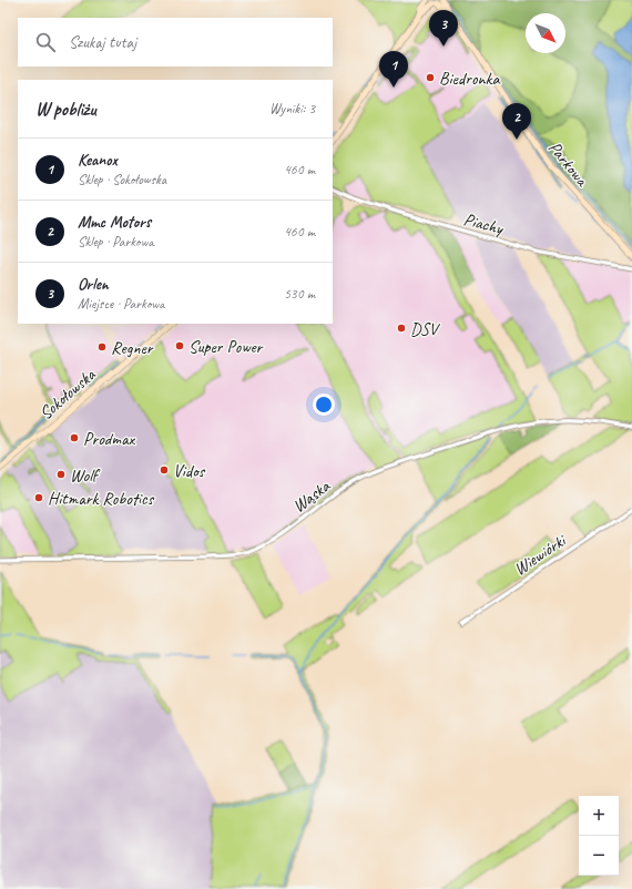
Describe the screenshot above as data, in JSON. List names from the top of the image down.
{
  "streets": {
    "street": [
      "Parkowa",
      "Piachy",
      "Sokołowska",
      "Wąska",
      "Wiewiórki"
    ]
  },
  "places": [
    "Biedronka",
    "DSV",
    "Super Power",
    "Regner",
    "Prodmax",
    "Vidos",
    "Wolf",
    "Hitmark Robotics"
  ],
  "north": "bottom right",
  "page": {
    "pins": ["3", "1", "2"],
    "search": "Szukaj tutaj",
    "heading": ["W pobliżu", "Wyniki: 3"],
    "list": [
      {
        "mark": "1",
        "name": "Keanox",
        "note": "Sklep · Sokołowska",
        "value": "460 m"
      },
      {
        "mark": "2",
        "name": "Mmc Motors",
        "note": "Sklep · Parkowa",
        "value": "460 m"
      },
      {
        "mark": "3",
        "name": "Orlen",
        "note": "Miejsce · Parkowa",
        "value": "530 m"
      }
    ],
    "map_buttons": ["+", "−"]
  }
}
